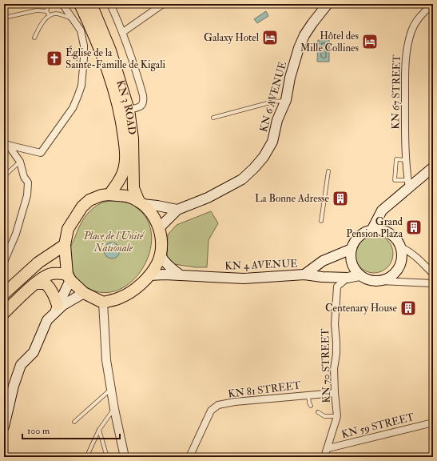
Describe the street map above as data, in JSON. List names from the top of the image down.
{
  "streets": {
    "highway": ["KN 3 ROAD"],
    "main road": ["KN 6 AVENUE", "KN 4 AVENUE"],
    "street": [
      "KN 67 STREET",
      "KN 70 STREET",
      "KN 81 STREET",
      "KN 59 STREET"
    ]
  },
  "crossings": [
    ["KN 6 AVENUE", "KN 3 ROAD"],
    ["KN 6 AVENUE", "KN 4 AVENUE"],
    ["KN 3 ROAD", "KN 4 AVENUE"],
    ["KN 4 AVENUE", "KN 70 STREET"],
    ["KN 70 STREET", "KN 81 STREET"],
    ["KN 70 STREET", "KN 59 STREET"]
  ],
  "parks": ["Place de l'Unité Nationale"],
  "places": {
    "hotel": ["Galaxy Hotel", "Hôtel des Mille Collines"],
    "church": ["Église de la Sainte-Famille de Kigali"],
    "building": ["La Bonne Adresse", "Grand Pension Plaza", "Centenary House"]
  },
  "scale_bar": "100 m"
}
